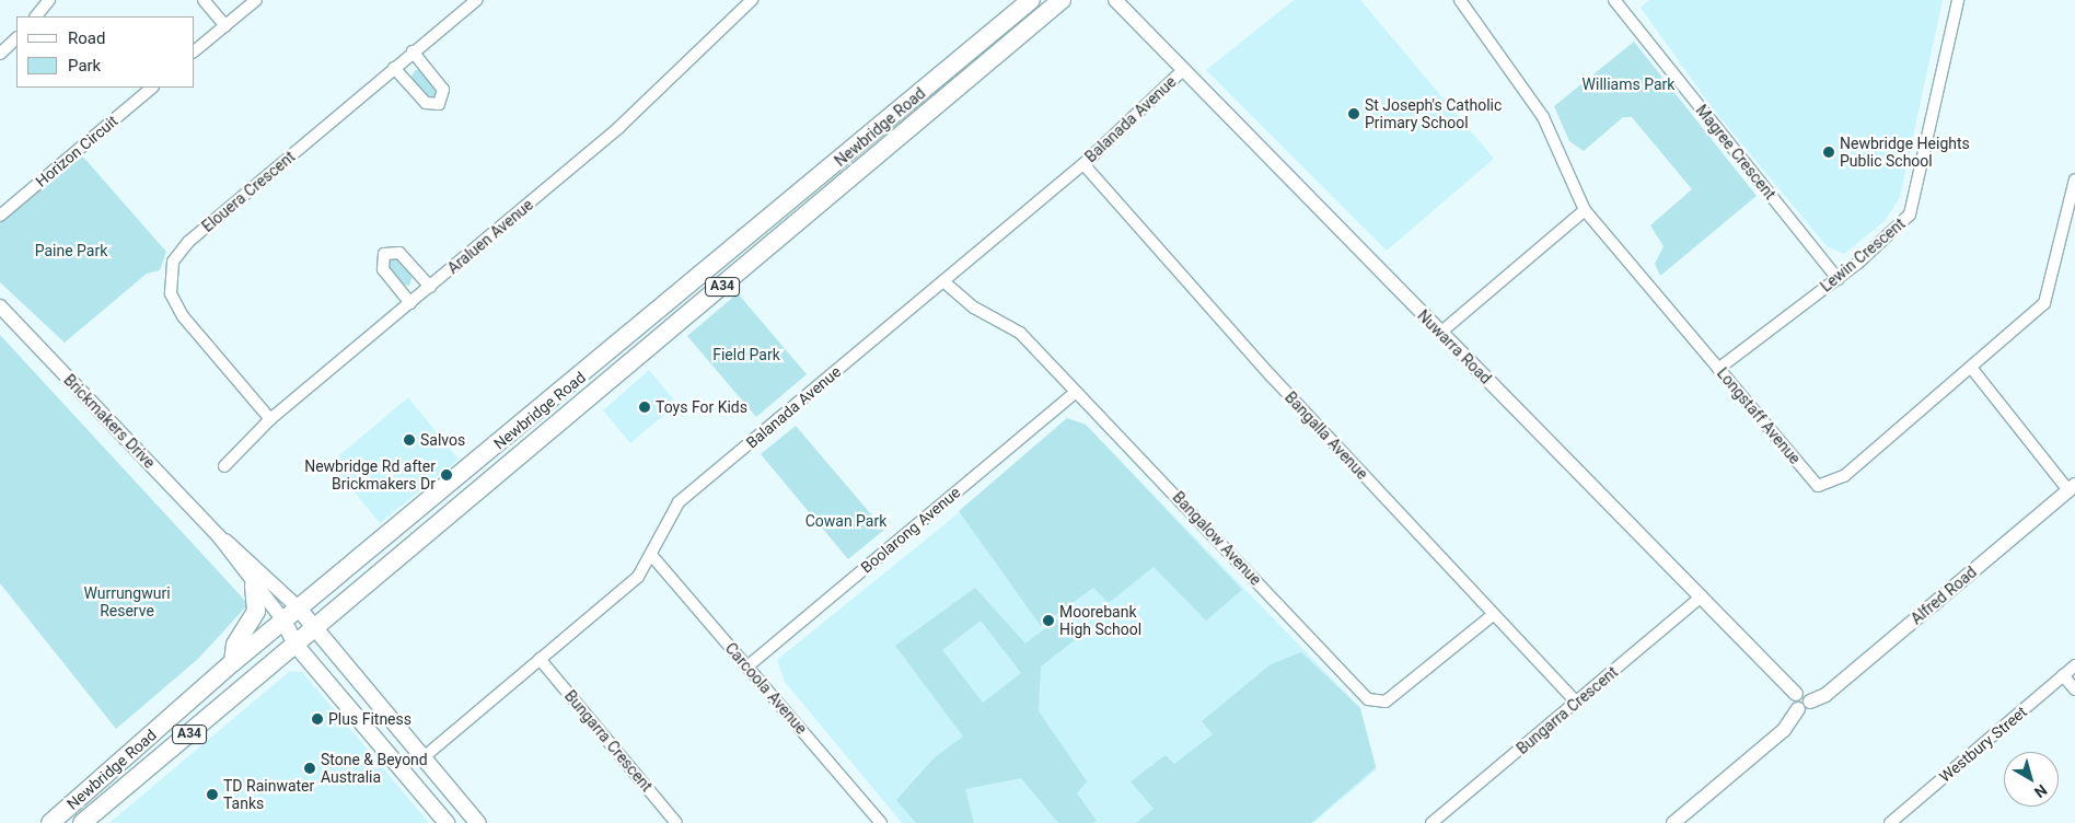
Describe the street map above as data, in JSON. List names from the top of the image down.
{
  "streets": {
    "highway": ["Newbridge Road", "A34"],
    "main road": ["Brickmakers Drive"],
    "street": [
      "Balanada Avenue",
      "Horizon Circuit",
      "Magree Crescent",
      "Elouera Crescent",
      "Araluen Avenue",
      "Lewin Crescent",
      "Nuwarra Road",
      "Longstaff Avenue",
      "Bangalla Avenue",
      "Boolarong Avenue",
      "Bangalow Avenue",
      "Alfred Road",
      "Carcoola Avenue",
      "Bungarra Crescent",
      "Westbury Street"
    ]
  },
  "crossings": [
    ["Balanada Avenue", "Nuwarra Road"],
    ["Balanada Avenue", "Brickmakers Drive"],
    ["Balanada Avenue", "Bangalla Avenue"],
    ["Balanada Avenue", "Bangalow Avenue"],
    ["Balanada Avenue", "Carcoola Avenue"],
    ["Balanada Avenue", "Bungarra Crescent"],
    ["Newbridge Road", "Brickmakers Drive"],
    ["Magree Crescent", "Lewin Crescent"],
    ["Elouera Crescent", "Araluen Avenue"],
    ["Lewin Crescent", "Longstaff Avenue"],
    ["Nuwarra Road", "Alfred Road"],
    ["Nuwarra Road", "Bungarra Crescent"],
    ["Bangalla Avenue", "Bangalow Avenue"],
    ["Bangalla Avenue", "Bungarra Crescent"],
    ["Boolarong Avenue", "Bangalow Avenue"],
    ["Boolarong Avenue", "Carcoola Avenue"]
  ],
  "parks": [
    "Williams Park",
    "Paine Park",
    "Field Park",
    "Cowan Park",
    "Wurrungwuri Reserve"
  ],
  "places": [
    "St Joseph's Catholic Primary School",
    "Newbridge Heights Public School",
    "Toys For Kids",
    "Salvos",
    "Newbridge Rd after Brickmakers Dr",
    "Moorebank High School",
    "Plus Fitness",
    "Stone & Beyond Australia",
    "TD Rainwater Tanks"
  ],
  "legend": ["Road", "Park"],
  "north": "bottom right"
}
